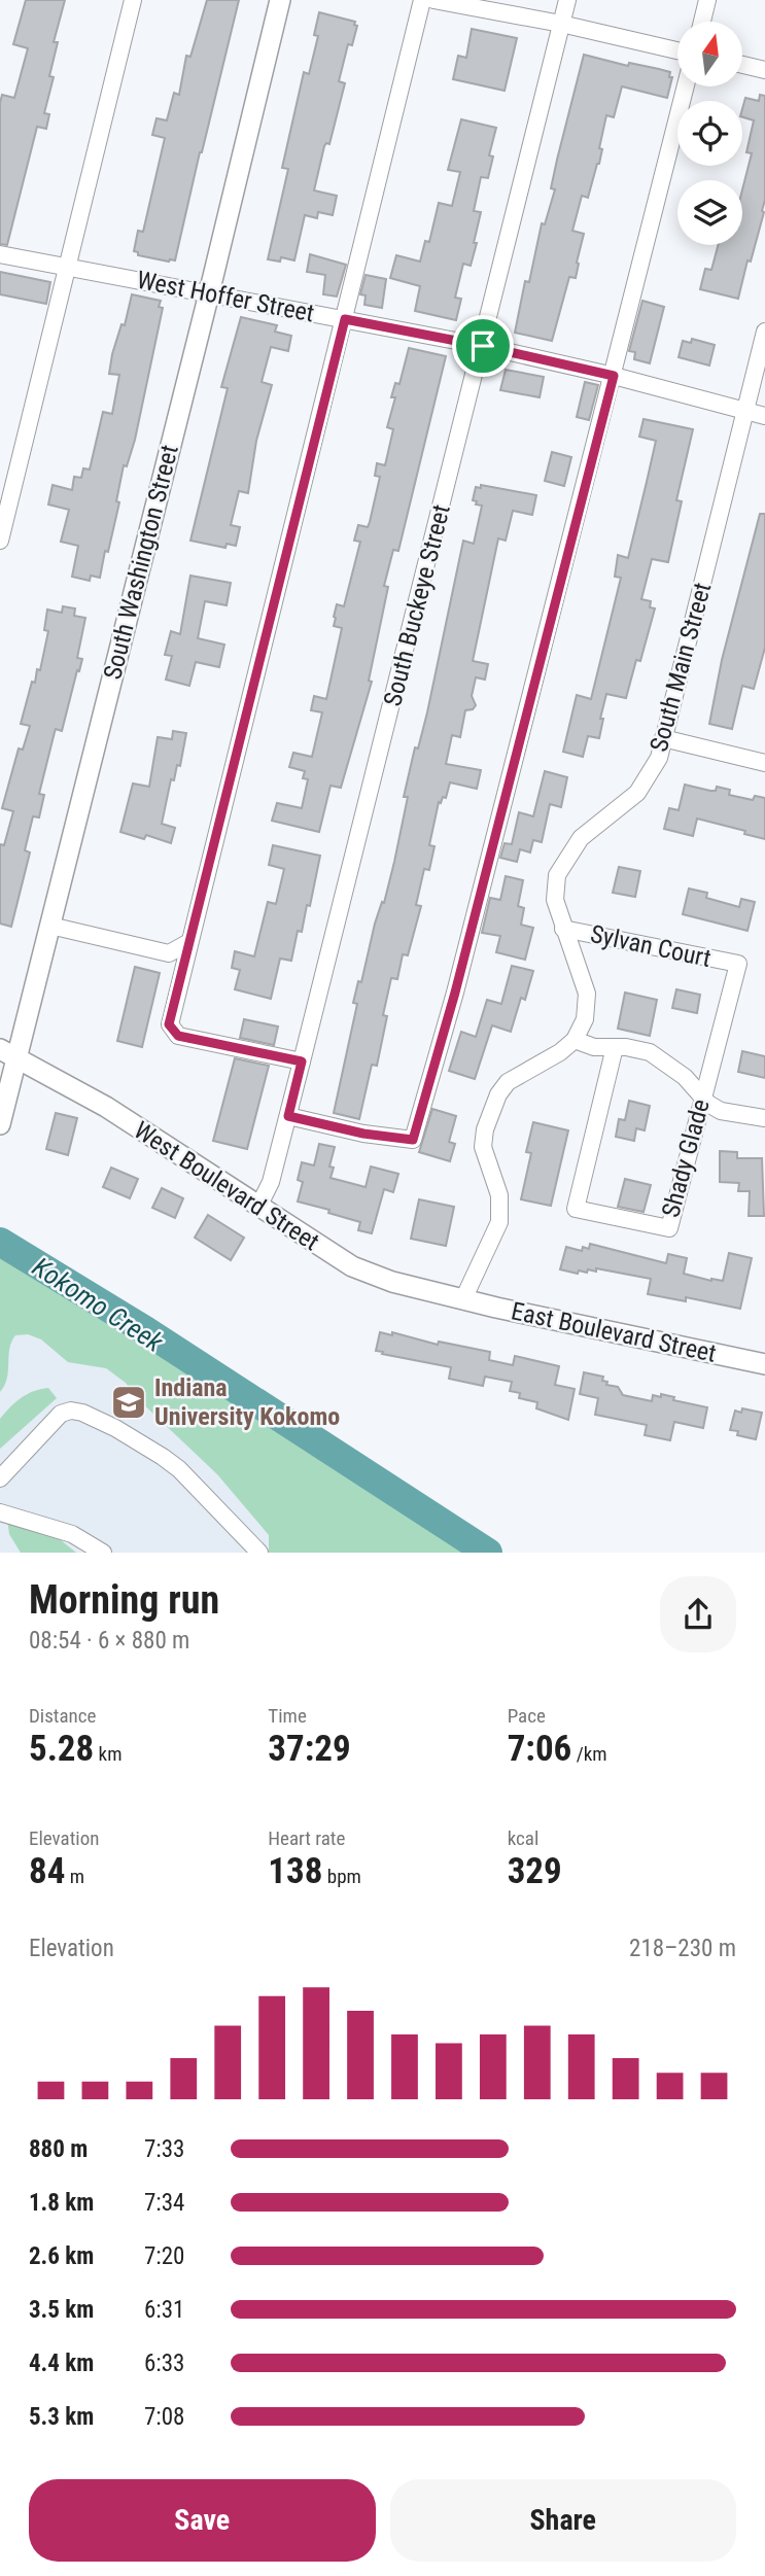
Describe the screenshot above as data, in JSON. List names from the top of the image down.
{
  "streets": {
    "main road": ["South Washington Street", "West Boulevard Street", "East Boulevard Street"],
    "street": [
      "West Hoffer Street",
      "South Buckeye Street",
      "South Main Street",
      "Sylvan Court",
      "Shady Glade"
    ]
  },
  "crossings": [
    ["West Hoffer Street", "South Washington Street"],
    ["West Hoffer Street", "South Buckeye Street"],
    ["West Hoffer Street", "South Main Street"],
    ["South Washington Street", "West Boulevard Street"],
    ["South Buckeye Street", "West Boulevard Street"],
    ["South Main Street", "Sylvan Court"],
    ["Sylvan Court", "Shady Glade"],
    ["West Boulevard Street", "East Boulevard Street"]
  ],
  "water": ["Kokomo Creek"],
  "places": {
    "school or university": ["Indiana University Kokomo"]
  },
  "north": "top",
  "page": {
    "heading": ["Morning run", "08:54 · 6 × 880 m"],
    "stats": [
      ["Distance", "5.28 km"],
      ["Time", "37:29"],
      ["Pace", "7:06 /km"],
      ["Elevation", "84 m"],
      ["Heart rate", "138 bpm"],
      ["kcal", "329"]
    ],
    "chart": ["Elevation", "218–230 m"],
    "list": [
      {
        "name": "880 m",
        "note": "7:33"
      },
      {
        "name": "1.8 km",
        "note": "7:34"
      },
      {
        "name": "2.6 km",
        "note": "7:20"
      },
      {
        "name": "3.5 km",
        "note": "6:31"
      },
      {
        "name": "4.4 km",
        "note": "6:33"
      },
      {
        "name": "5.3 km",
        "note": "7:08"
      }
    ],
    "buttons": ["Save", "Share"]
  }
}
